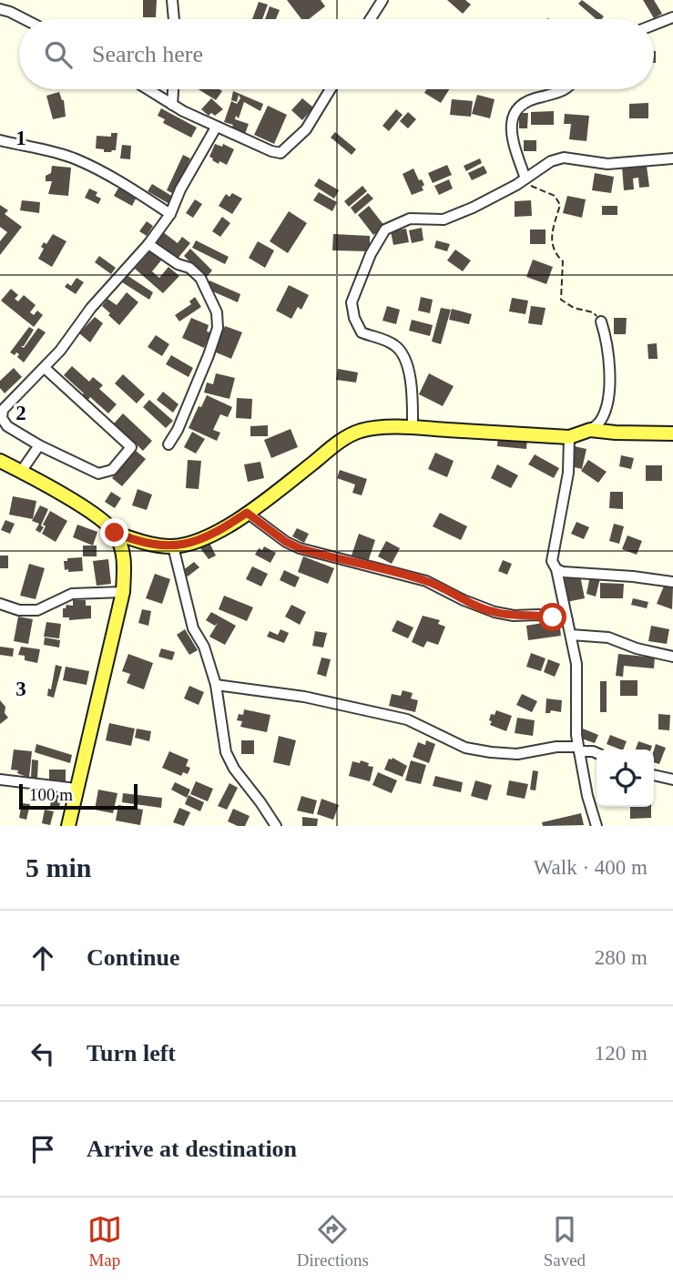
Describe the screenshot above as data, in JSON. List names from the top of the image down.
{
  "scale_bar": "100 m",
  "page": {
    "search": "Search here",
    "scale": "100 m",
    "heading": ["5 min", "Walk · 400 m"],
    "list": [
      ["Continue", "280 m"],
      ["Turn left", "120 m"],
      "Arrive at destination"
    ],
    "nav": ["Map", "Directions", "Saved"]
  },
  "grid": {
    "rows": ["1", "2", "3"]
  }
}
